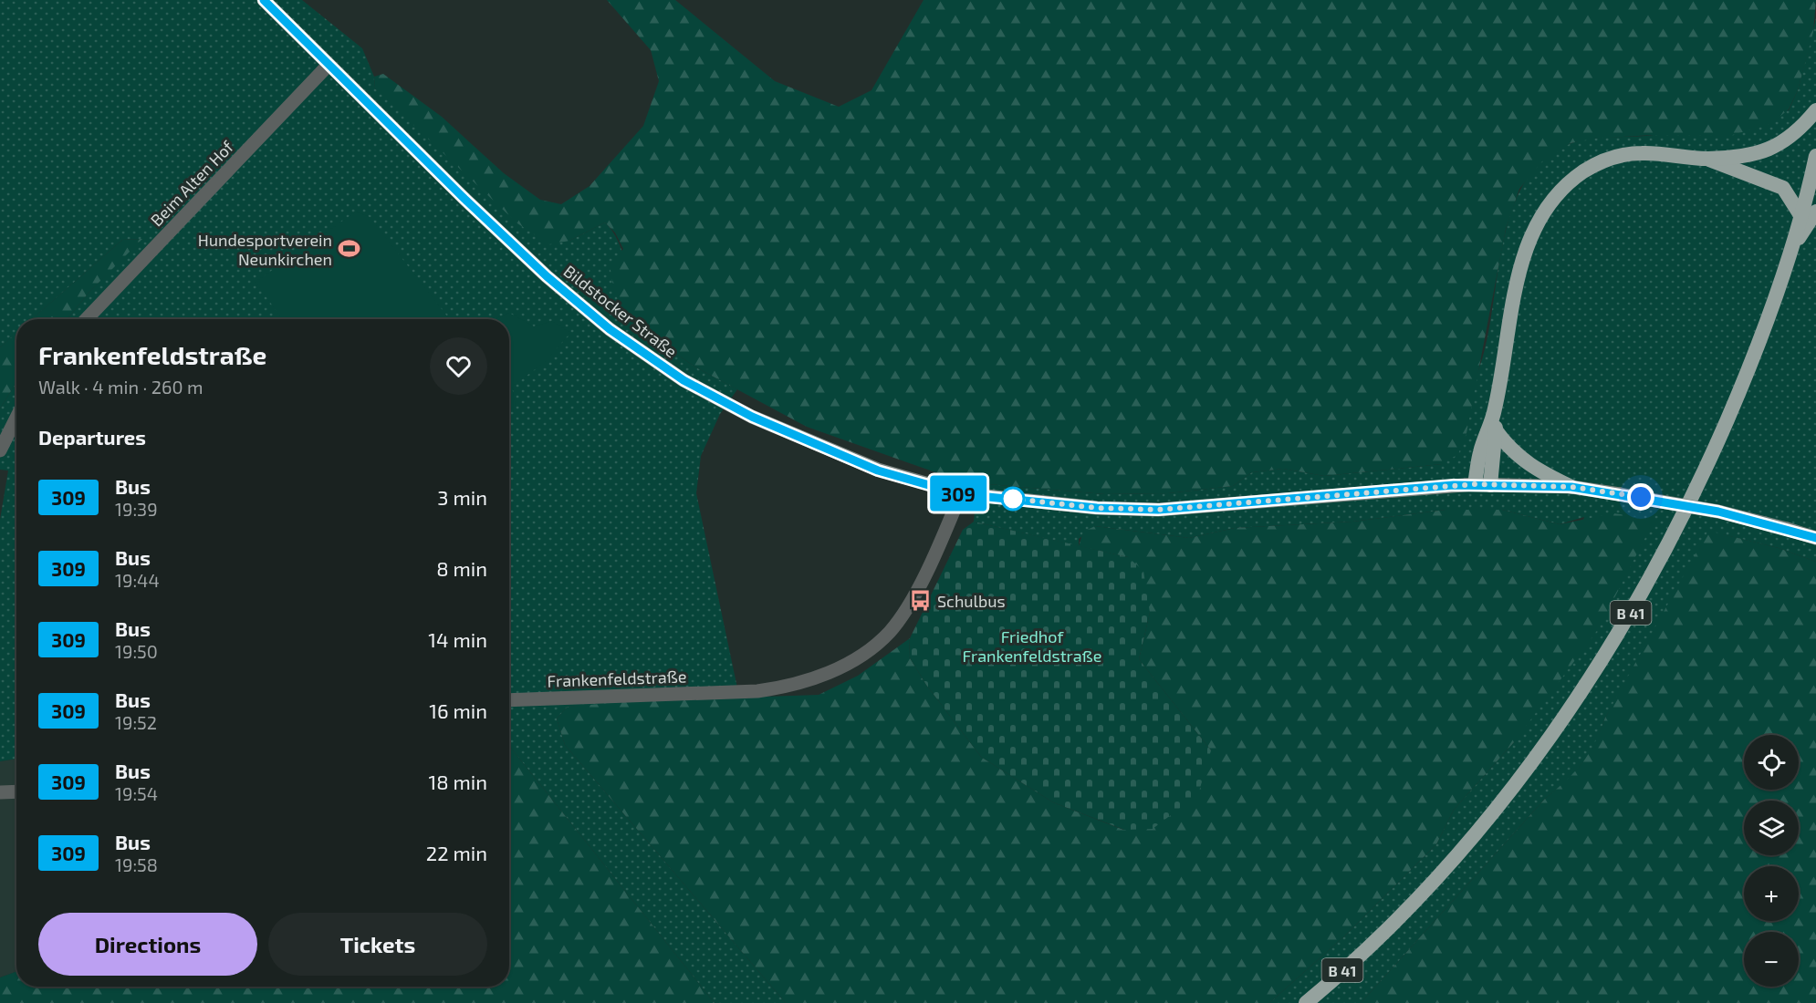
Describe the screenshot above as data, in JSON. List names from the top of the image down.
{
  "streets": {
    "highway": ["B 41"],
    "main road": ["Bildstocker Straße"],
    "street": ["Beim Alten Hof", "Frankenfeldstraße"]
  },
  "crossings": [
    ["Beim Alten Hof", "Bildstocker Straße"],
    ["Bildstocker Straße", "Frankenfeldstraße"]
  ],
  "parks": ["Friedhof Frankenfeldstraße"],
  "places": {
    "sports": ["Hundesportverein Neunkirchen"],
    "bus stop": ["Schulbus"]
  },
  "lines": ["bus line 309"],
  "page": {
    "on_map": "309",
    "heading": [
      ["Frankenfeldstraße", "Walk · 4 min · 260 m"],
      "Departures"
    ],
    "list": [
      {
        "mark": "309",
        "name": "Bus",
        "note": "19:39",
        "value": "3 min"
      },
      {
        "mark": "309",
        "name": "Bus",
        "note": "19:44",
        "value": "8 min"
      },
      {
        "mark": "309",
        "name": "Bus",
        "note": "19:50",
        "value": "14 min"
      },
      {
        "mark": "309",
        "name": "Bus",
        "note": "19:52",
        "value": "16 min"
      },
      {
        "mark": "309",
        "name": "Bus",
        "note": "19:54",
        "value": "18 min"
      },
      {
        "mark": "309",
        "name": "Bus",
        "note": "19:58",
        "value": "22 min"
      }
    ],
    "map_buttons": ["+", "−"],
    "buttons": ["Directions", "Tickets"]
  }
}
